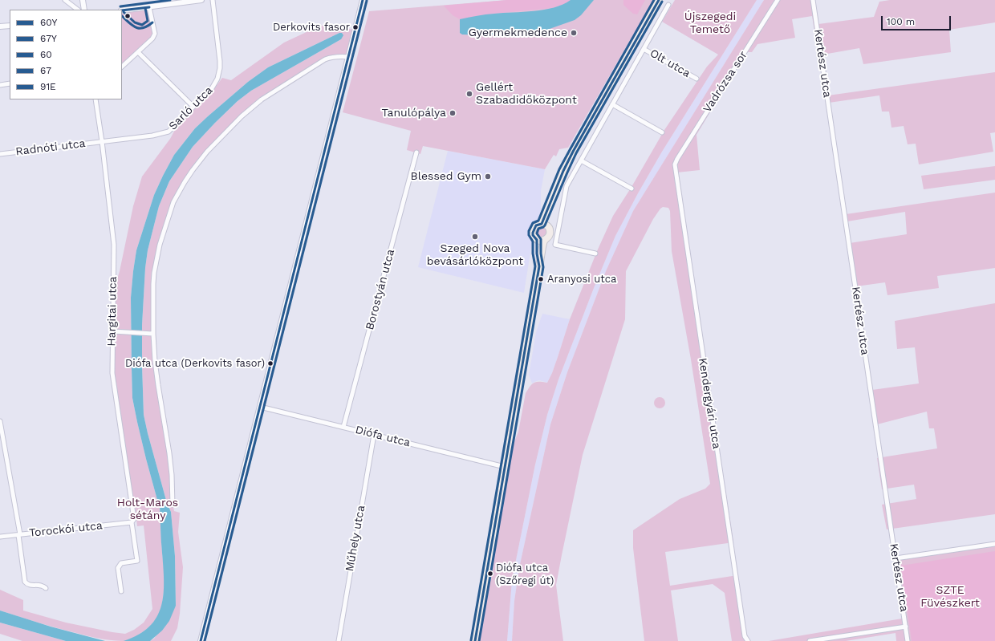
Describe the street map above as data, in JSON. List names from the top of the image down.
{
  "streets": {
    "street": [
      "Olt utca",
      "Kertész utca",
      "Vadrózsa sor",
      "Sarló utca",
      "Radnóti utca",
      "Borostyán utca",
      "Hargitai utca",
      "Kendergyári utca",
      "Diófa utca",
      "Torockói utca",
      "Műhely utca"
    ]
  },
  "crossings": [
    ["Vadrózsa sor", "Kendergyári utca"],
    ["Sarló utca", "Radnóti utca"],
    ["Sarló utca", "Hargitai utca"],
    ["Radnóti utca", "Hargitai utca"],
    ["Borostyán utca", "Diófa utca"],
    ["Hargitai utca", "Torockói utca"],
    ["Diófa utca", "Műhely utca"]
  ],
  "parks": ["Újszegedi Temető", "Holt-Maros sétány", "SZTE Füvészkert"],
  "places": [
    "Derkovits fasor",
    "Gyermekmedence",
    "Gellért Szabadidőközpont",
    "Tanulópálya",
    "Blessed Gym",
    "Szeged Nova bevásárlóközpont",
    "Aranyosi utca",
    "Diófa utca (Derkovits fasor)",
    "Diófa utca (Szőregi út)"
  ],
  "lines": [
    "transit line 60Y",
    "transit line 60",
    "transit line 91E",
    "transit line 67",
    "transit line 67Y"
  ],
  "legend": [
    "60Y",
    "67Y",
    "60",
    "67",
    "91E"
  ],
  "scale_bar": "100 m"
}
